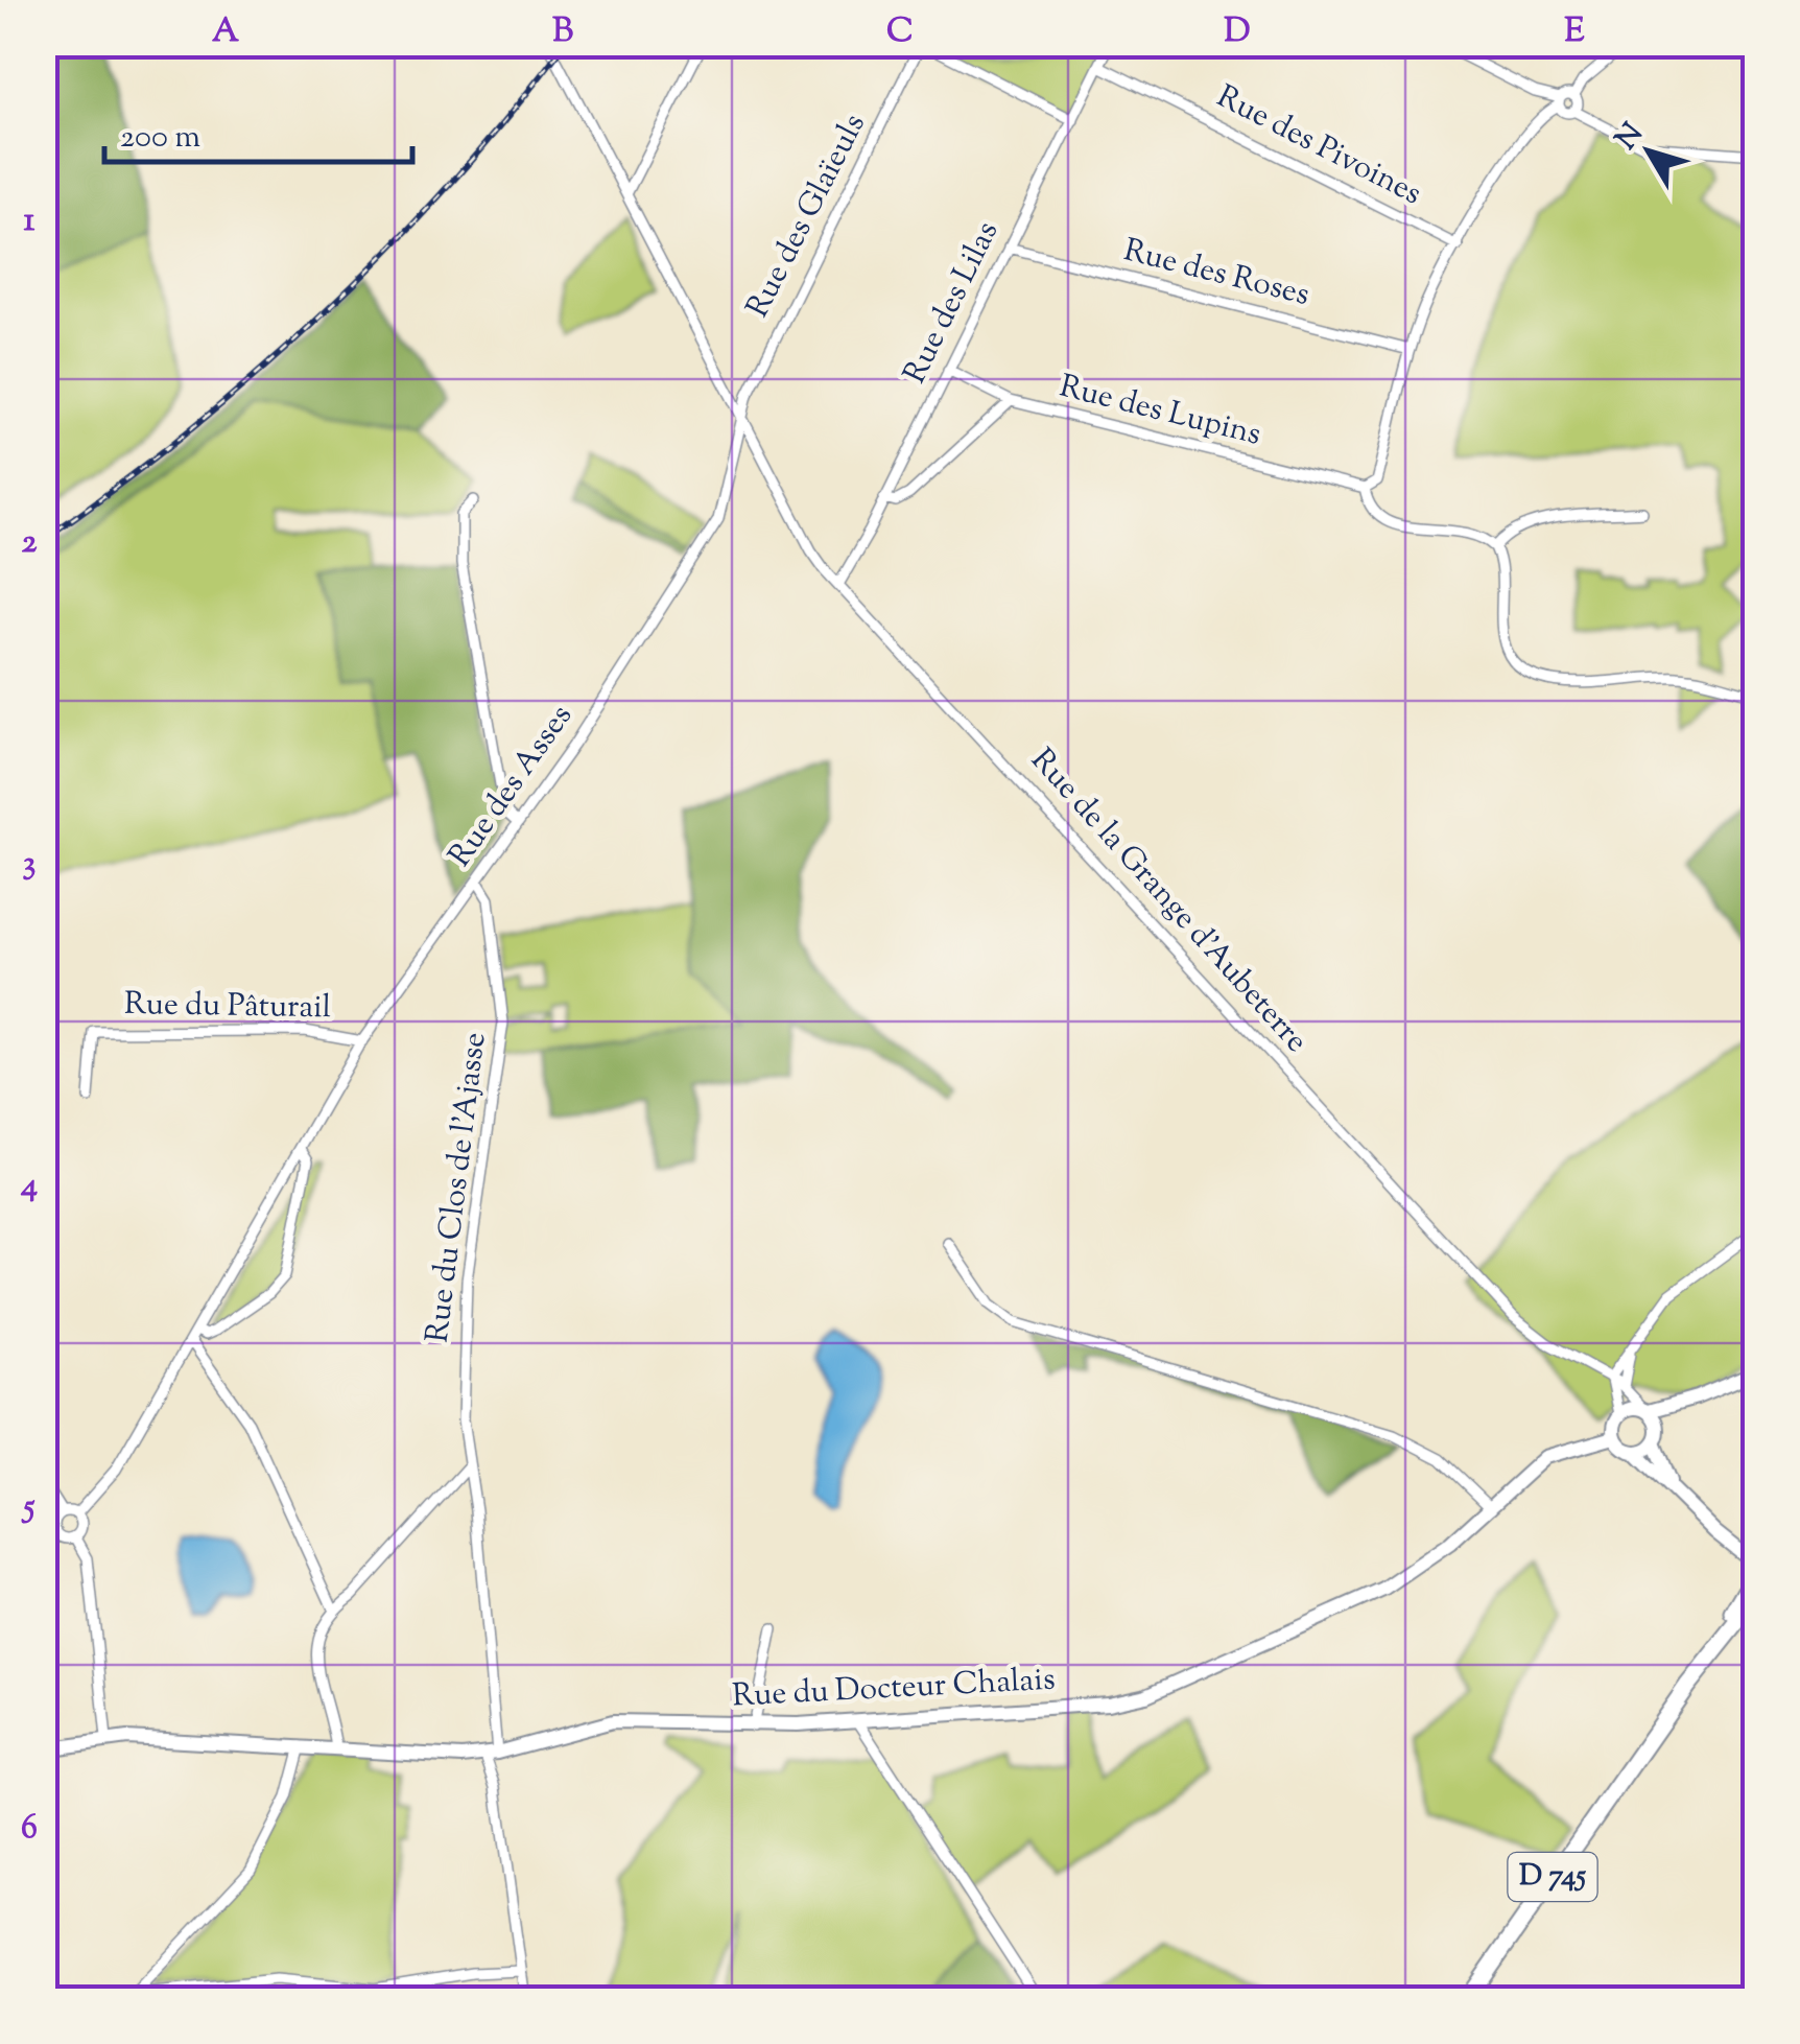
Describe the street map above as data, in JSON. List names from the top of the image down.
{
  "streets": {
    "main road": ["Rue du Docteur Chalais", "D 745"],
    "street": [
      "Rue des Pivoines",
      "Rue des Glaïeuls",
      "Rue des Roses",
      "Rue des Lilas",
      "Rue des Lupins",
      "Rue des Asses",
      "Rue de la Grange d'Aubeterre",
      "Rue du Pâturail",
      "Rue du Clos de l'Ajasse"
    ]
  },
  "crossings": [
    ["Rue des Pivoines", "Rue des Lilas"],
    ["Rue des Glaïeuls", "Rue des Asses"],
    ["Rue des Glaïeuls", "Rue de la Grange d'Aubeterre"],
    ["Rue des Roses", "Rue des Lilas"],
    ["Rue des Lilas", "Rue des Lupins"],
    ["Rue des Lilas", "Rue de la Grange d'Aubeterre"],
    ["Rue des Asses", "Rue de la Grange d'Aubeterre"],
    ["Rue des Asses", "Rue du Pâturail"],
    ["Rue des Asses", "Rue du Clos de l'Ajasse"],
    ["Rue de la Grange d'Aubeterre", "Rue du Docteur Chalais"],
    ["Rue du Clos de l'Ajasse", "Rue du Docteur Chalais"]
  ],
  "scale_bar": "200 m",
  "north": "top left",
  "grid": {
    "columns": [
      "A",
      "B",
      "C",
      "D",
      "E"
    ],
    "rows": [
      "1",
      "2",
      "3",
      "4",
      "5",
      "6"
    ]
  }
}
